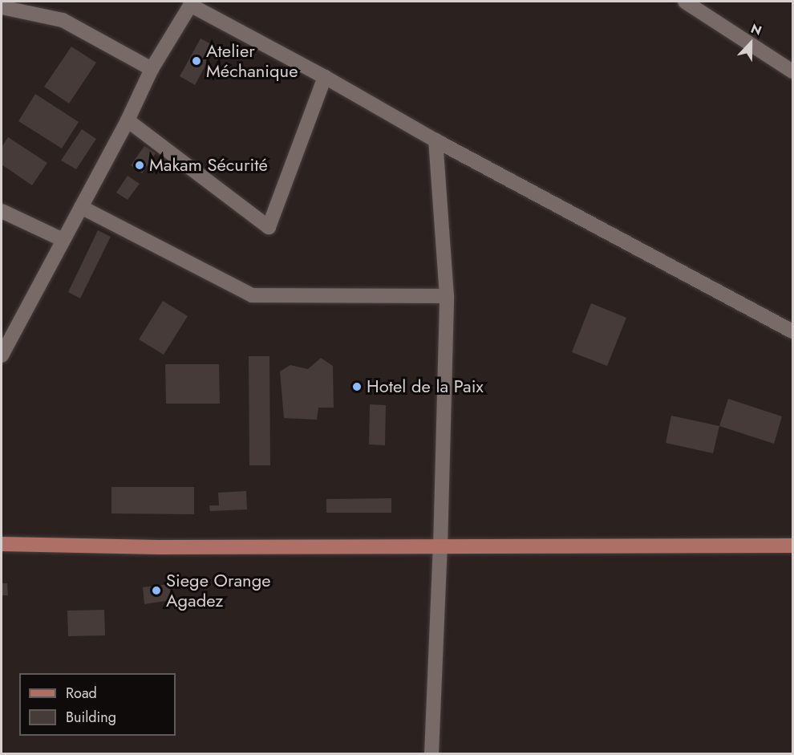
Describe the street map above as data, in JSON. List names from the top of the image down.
{
  "places": [
    "Atelier Méchanique",
    "Makam Sécurité",
    "Hotel de la Paix",
    "Siege Orange Agadez"
  ],
  "legend": ["Road", "Building"],
  "north": "top"
}
